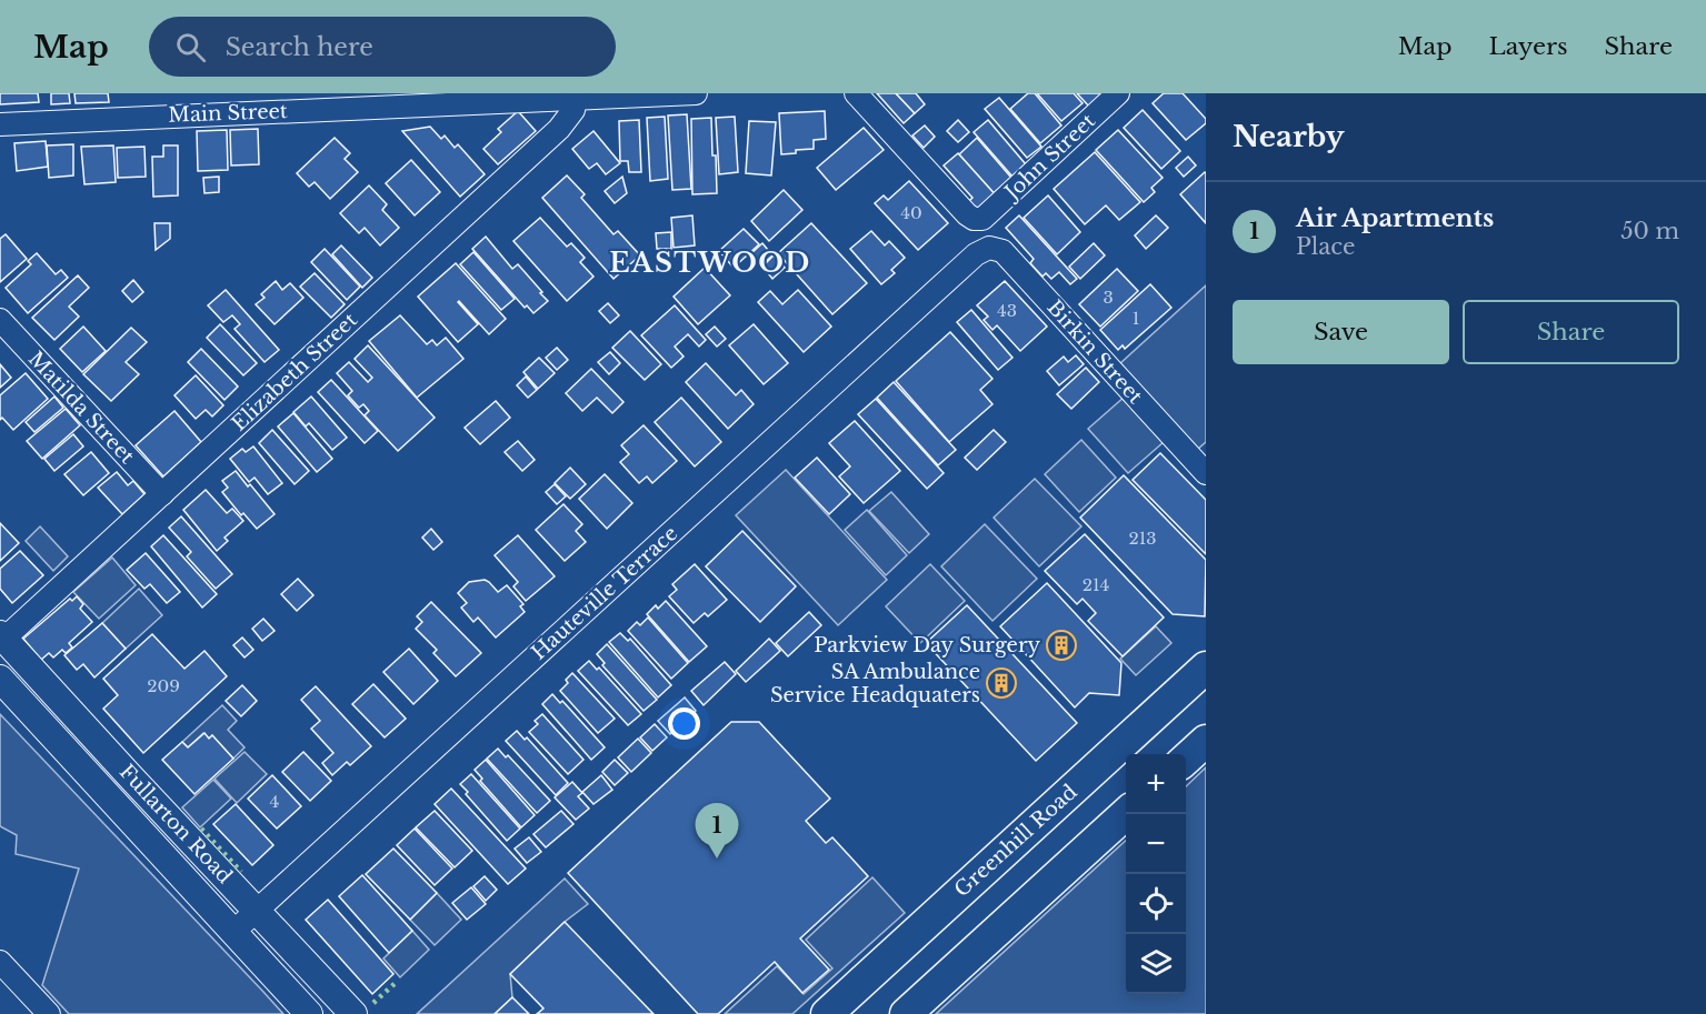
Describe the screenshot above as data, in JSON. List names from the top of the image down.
{
  "streets": {
    "highway": ["Greenhill Road"],
    "main road": ["Fullarton Road"],
    "street": [
      "Main Street",
      "John Street",
      "Birkin Street",
      "Elizabeth Street",
      "Matilda Street",
      "Hauteville Terrace"
    ]
  },
  "crossings": [
    ["Main Street", "Elizabeth Street"],
    ["Birkin Street", "Hauteville Terrace"],
    ["Elizabeth Street", "Matilda Street"],
    ["Elizabeth Street", "Fullarton Road"],
    ["Hauteville Terrace", "Fullarton Road"]
  ],
  "districts": ["EASTWOOD"],
  "places": {
    "building": ["Parkview Day Surgery", "SA Ambulance Service Headquaters"]
  },
  "house_numbers": [
    "40",
    "3",
    "43",
    "1",
    "213",
    "214",
    "209",
    "4"
  ],
  "page": {
    "header": "Map",
    "search": "Search here",
    "nav": ["Map", "Layers", "Share"],
    "heading": "Nearby",
    "list": [
      {
        "mark": "1",
        "name": "Air Apartments",
        "note": "Place",
        "value": "50 m"
      }
    ],
    "buttons": ["Save", "Share"],
    "map_buttons": ["+", "−"],
    "pins": "1"
  }
}
